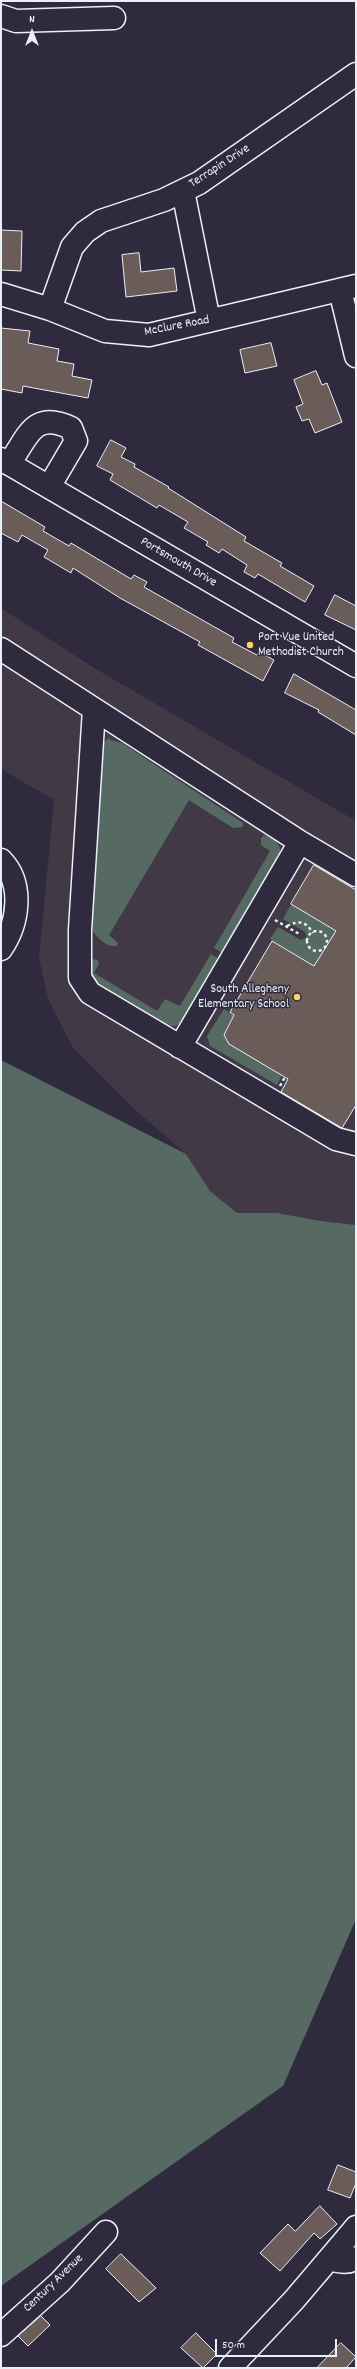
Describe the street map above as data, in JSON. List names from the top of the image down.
{
  "streets": {
    "street": [
      "Terrapin Drive",
      "McClure Road",
      "Portsmouth Drive",
      "Century Avenue"
    ]
  },
  "crossings": [
    ["Terrapin Drive", "McClure Road"]
  ],
  "places": ["Port Vue United Methodist Church", "South Allegheny Elementary School"],
  "scale_bar": "50 m",
  "north": "top"
}
